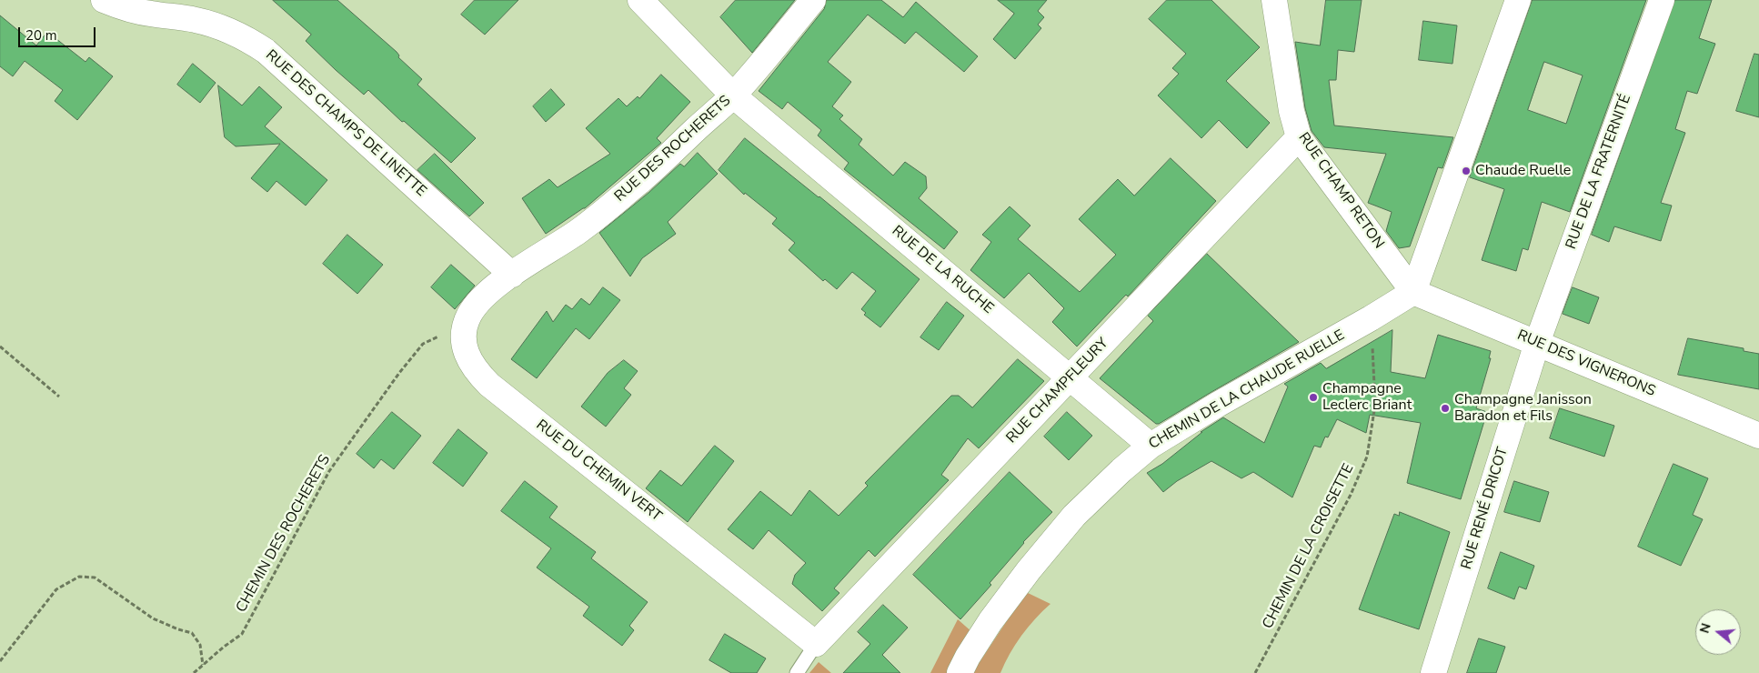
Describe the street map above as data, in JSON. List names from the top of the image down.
{
  "streets": {
    "street": [
      "RUE DES CHAMPS DE LINETTE",
      "RUE DES ROCHERETS",
      "RUE DE LA FRATERNITÉ",
      "RUE CHAMP RETON",
      "RUE DE LA RUCHE",
      "RUE DES VIGNERONS",
      "CHEMIN DE LA CHAUDE RUELLE",
      "RUE CHAMPFLEURY",
      "RUE DU CHEMIN VERT",
      "RUE RENÉ DRICOT"
    ],
    "path": ["CHEMIN DES ROCHERETS", "CHEMIN DE LA CROISETTE"]
  },
  "crossings": [
    ["RUE DES CHAMPS DE LINETTE", "RUE DES ROCHERETS"],
    ["RUE DES CHAMPS DE LINETTE", "RUE DU CHEMIN VERT"],
    ["RUE DES ROCHERETS", "RUE DE LA RUCHE"],
    ["RUE DES ROCHERETS", "RUE DU CHEMIN VERT"],
    ["RUE DE LA FRATERNITÉ", "RUE DES VIGNERONS"],
    ["RUE DE LA FRATERNITÉ", "RUE RENÉ DRICOT"],
    ["RUE CHAMP RETON", "RUE DES VIGNERONS"],
    ["RUE CHAMP RETON", "CHEMIN DE LA CHAUDE RUELLE"],
    ["RUE CHAMP RETON", "RUE CHAMPFLEURY"],
    ["RUE DE LA RUCHE", "CHEMIN DE LA CHAUDE RUELLE"],
    ["RUE DE LA RUCHE", "RUE CHAMPFLEURY"],
    ["RUE DES VIGNERONS", "CHEMIN DE LA CHAUDE RUELLE"],
    ["RUE DES VIGNERONS", "RUE RENÉ DRICOT"],
    ["CHEMIN DE LA CHAUDE RUELLE", "CHEMIN DE LA CROISETTE"],
    ["RUE CHAMPFLEURY", "RUE DU CHEMIN VERT"],
    ["RUE DU CHEMIN VERT", "CHEMIN DES ROCHERETS"]
  ],
  "places": ["Chaude Ruelle", "Champagne Leclerc Briant", "Champagne Janisson Baradon et Fils"],
  "scale_bar": "20 m",
  "north": "left"
}
